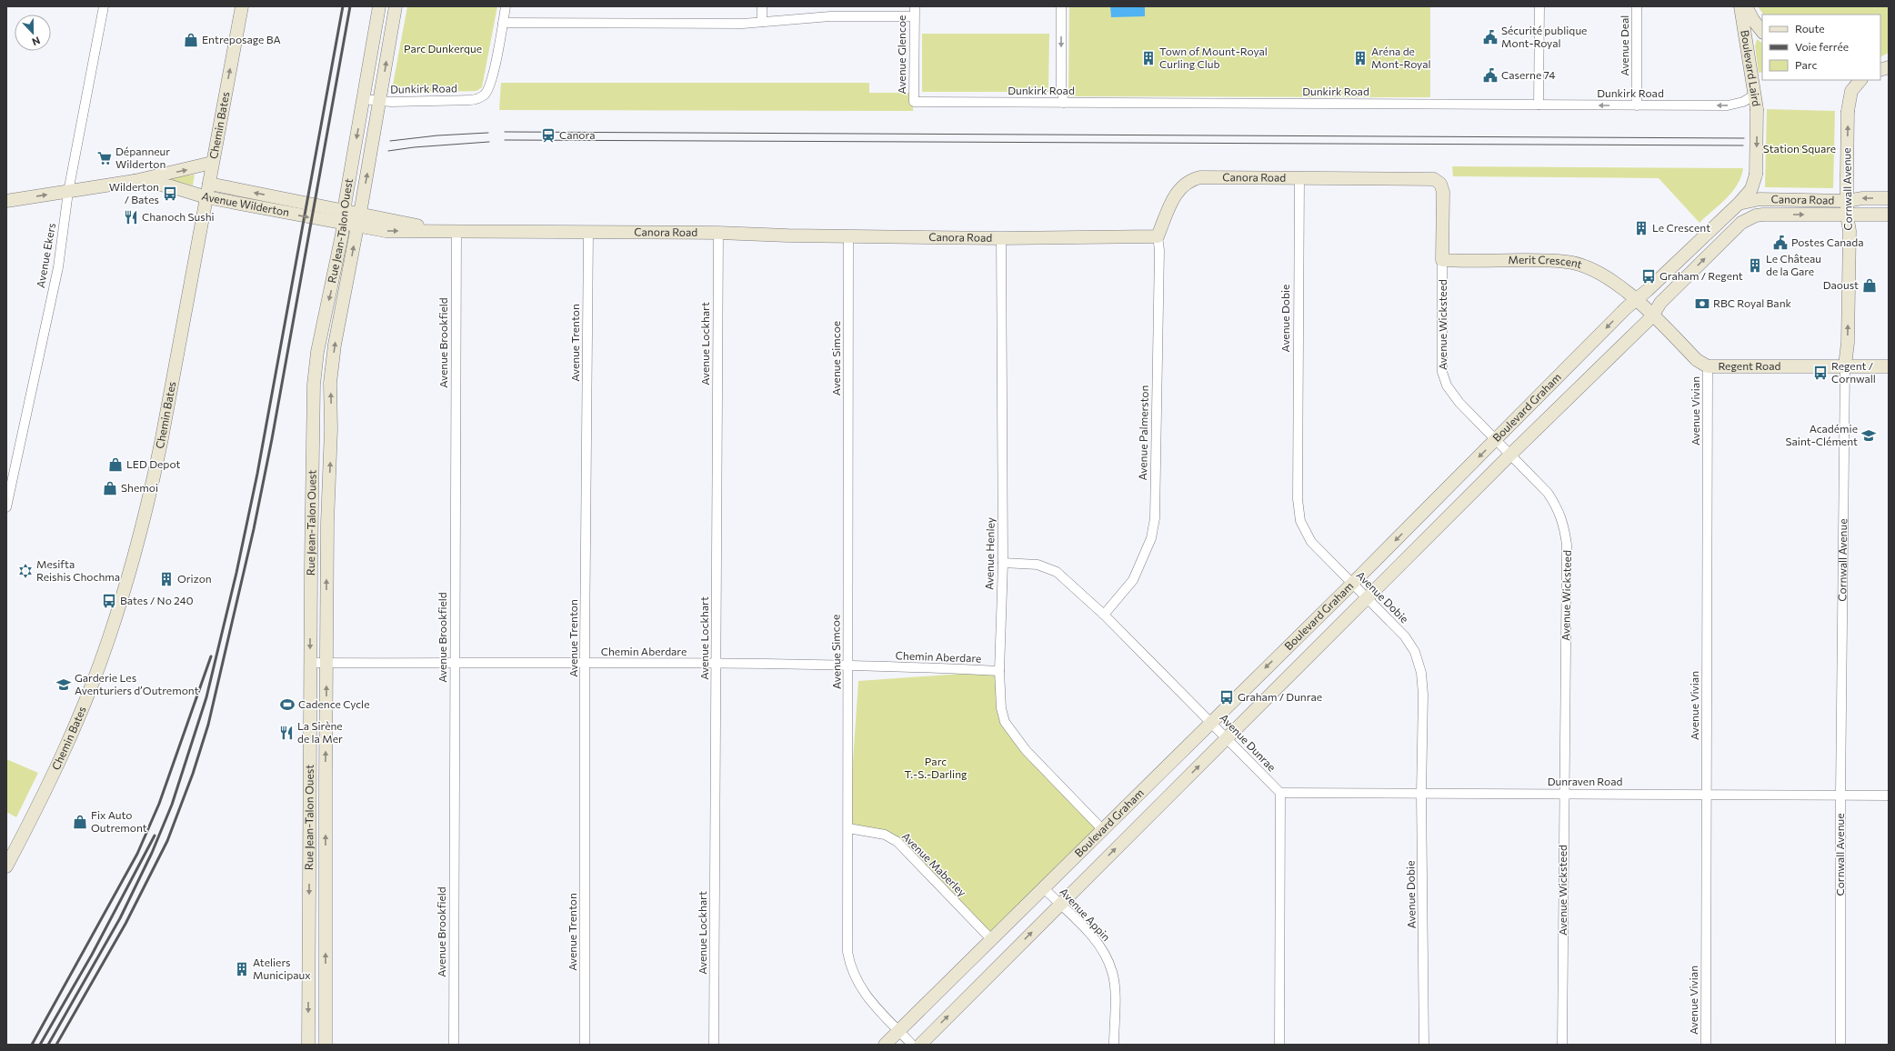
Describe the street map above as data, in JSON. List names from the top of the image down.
{
  "streets": {
    "street": [
      "Avenue Deal",
      "Avenue Glencoe",
      "Boulevard Laird",
      "Dunkirk Road",
      "Chemin Bates",
      "Canora Road",
      "Cornwall Avenue",
      "Avenue Wilderton",
      "Rue Jean-Talon Ouest",
      "Avenue Ekers",
      "Merit Crescent",
      "Avenue Dobie",
      "Avenue Wicksteed",
      "Avenue Brookfield",
      "Avenue Trenton",
      "Avenue Lockhart",
      "Avenue Simcoe",
      "Regent Road",
      "Boulevard Graham",
      "Avenue Vivian",
      "Avenue Palmerston",
      "Avenue Henley",
      "Chemin Aberdare",
      "Avenue Dunrae",
      "Dunraven Road",
      "Avenue Maberley",
      "Avenue Appin"
    ]
  },
  "crossings": [
    ["Avenue Deal", "Dunkirk Road"],
    ["Avenue Glencoe", "Dunkirk Road"],
    ["Boulevard Laird", "Dunkirk Road"],
    ["Boulevard Laird", "Canora Road"],
    ["Boulevard Laird", "Boulevard Graham"],
    ["Dunkirk Road", "Rue Jean-Talon Ouest"],
    ["Chemin Bates", "Avenue Wilderton"],
    ["Canora Road", "Cornwall Avenue"],
    ["Canora Road", "Avenue Wilderton"],
    ["Canora Road", "Rue Jean-Talon Ouest"],
    ["Canora Road", "Avenue Dobie"],
    ["Canora Road", "Avenue Wicksteed"],
    ["Canora Road", "Avenue Brookfield"],
    ["Canora Road", "Avenue Trenton"],
    ["Canora Road", "Avenue Lockhart"],
    ["Canora Road", "Avenue Simcoe"],
    ["Canora Road", "Boulevard Graham"],
    ["Canora Road", "Avenue Palmerston"],
    ["Canora Road", "Avenue Henley"],
    ["Cornwall Avenue", "Regent Road"],
    ["Cornwall Avenue", "Dunraven Road"],
    ["Avenue Wilderton", "Rue Jean-Talon Ouest"],
    ["Avenue Wilderton", "Avenue Ekers"],
    ["Rue Jean-Talon Ouest", "Chemin Aberdare"],
    ["Merit Crescent", "Avenue Wicksteed"],
    ["Merit Crescent", "Regent Road"],
    ["Merit Crescent", "Boulevard Graham"],
    ["Avenue Dobie", "Boulevard Graham"],
    ["Avenue Dobie", "Dunraven Road"],
    ["Avenue Wicksteed", "Boulevard Graham"],
    ["Avenue Wicksteed", "Dunraven Road"],
    ["Avenue Brookfield", "Chemin Aberdare"],
    ["Avenue Trenton", "Chemin Aberdare"],
    ["Avenue Lockhart", "Chemin Aberdare"],
    ["Avenue Simcoe", "Boulevard Graham"],
    ["Avenue Simcoe", "Chemin Aberdare"],
    ["Avenue Simcoe", "Avenue Maberley"],
    ["Regent Road", "Boulevard Graham"],
    ["Regent Road", "Avenue Vivian"],
    ["Boulevard Graham", "Avenue Henley"],
    ["Boulevard Graham", "Avenue Dunrae"],
    ["Boulevard Graham", "Avenue Maberley"],
    ["Boulevard Graham", "Avenue Appin"],
    ["Avenue Vivian", "Dunraven Road"],
    ["Avenue Palmerston", "Avenue Dunrae"],
    ["Avenue Henley", "Chemin Aberdare"],
    ["Avenue Henley", "Avenue Dunrae"],
    ["Avenue Dunrae", "Dunraven Road"]
  ],
  "parks": ["Parc Dunkerque", "Station Square", "Parc T.-S.-Darling"],
  "places": {
    "public building": ["Sécurité publique Mont-Royal", "Caserne 74", "Postes Canada"],
    "shop": [
      "Entreposage BA",
      "Daoust",
      "LED Depot",
      "Shemoi",
      "Fix Auto Outremont"
    ],
    "building": [
      "Town of Mount-Royal Curling Club",
      "Aréna de Mont-Royal",
      "Le Crescent",
      "Le Château de la Gare",
      "Orizon",
      "Ateliers Municipaux"
    ],
    "station": ["Canora"],
    "supermarket": ["Dépanneur Wilderton"],
    "bus stop": [
      "Wilderton / Bates",
      "Graham / Regent",
      "Regent / Cornwall",
      "Bates / No 240",
      "Graham / Dunrae"
    ],
    "restaurant": ["Chanoch Sushi", "La Sirène de la Mer"],
    "bank": ["RBC Royal Bank"],
    "school or university": ["Académie Saint-Clément", "Garderie Les Aventuriers d’Outremont"],
    "synagogue": ["Mesifta Reishis Chochma"],
    "sports": ["Cadence Cycle"]
  },
  "legend": ["Route", "Voie ferrée", "Parc"],
  "north": "bottom"
}
